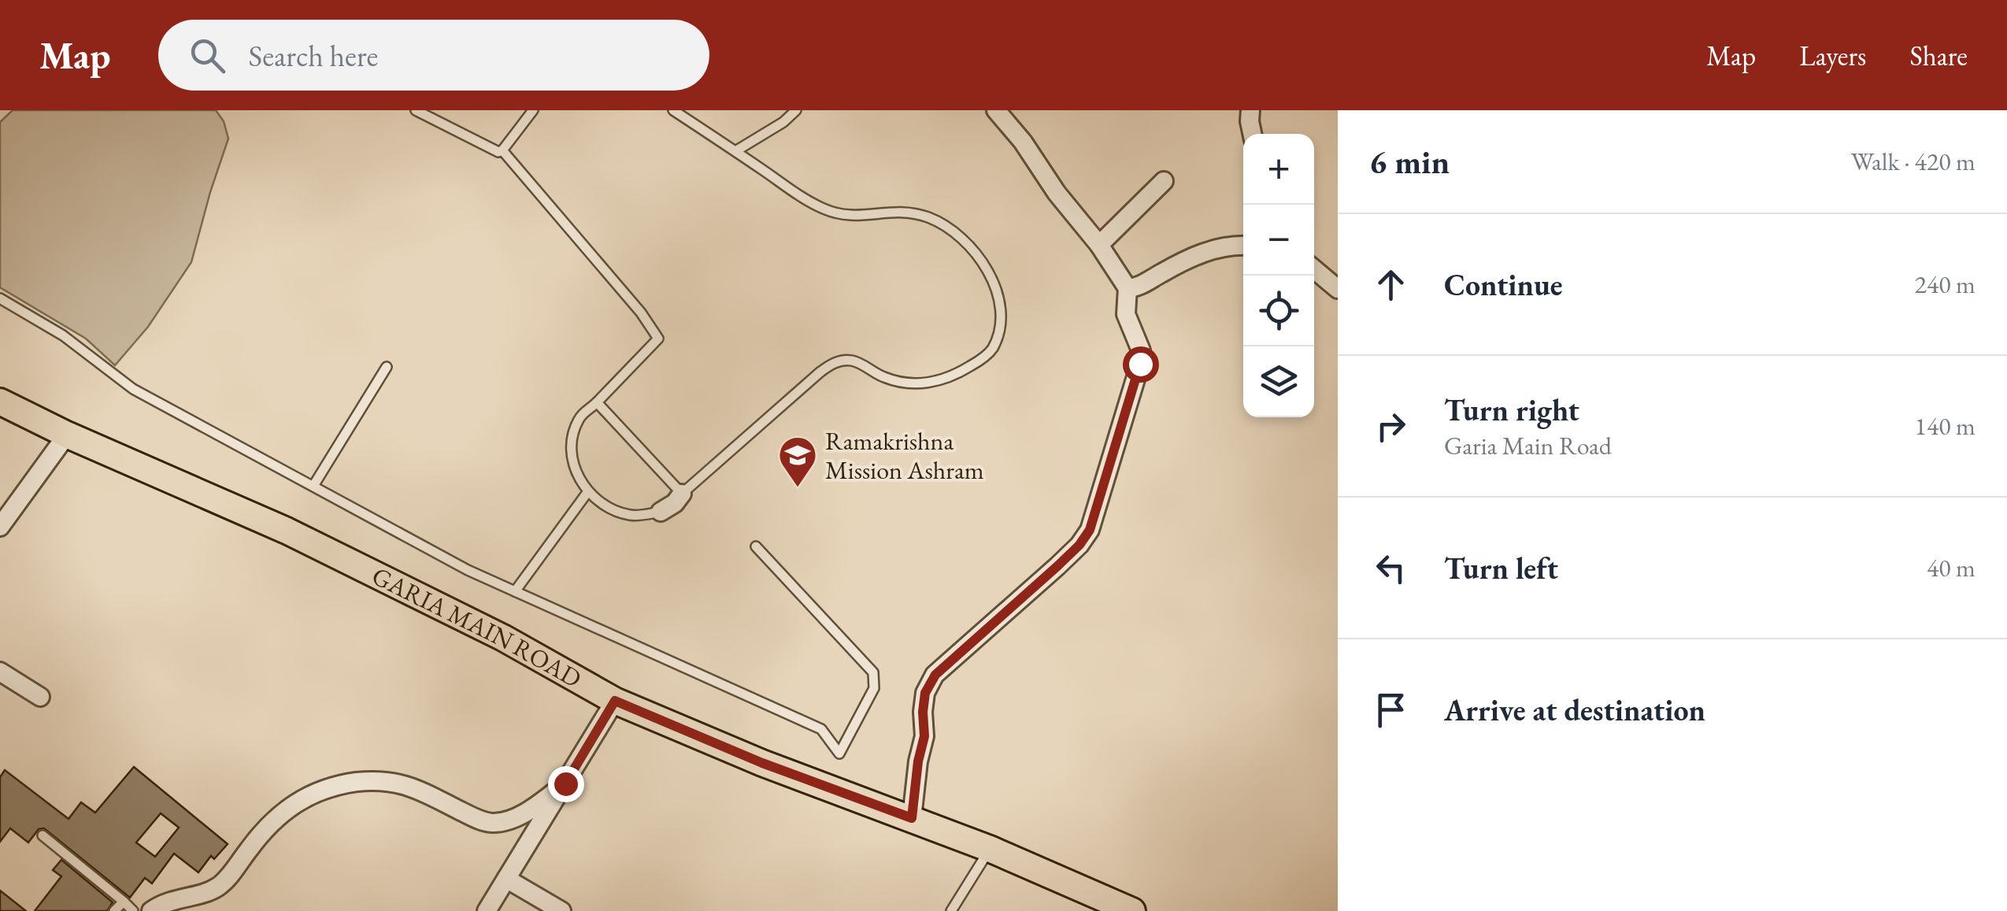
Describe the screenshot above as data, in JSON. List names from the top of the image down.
{
  "streets": {
    "main road": ["GARIA MAIN ROAD"]
  },
  "places": {
    "school or university": ["Ramakrishna Mission Ashram"]
  },
  "page": {
    "header": "Map",
    "search": "Search here",
    "nav": ["Map", "Layers", "Share"],
    "heading": ["6 min", "Walk · 420 m"],
    "map_buttons": ["+", "−"],
    "list": [
      ["Continue", "240 m"],
      ["Turn right", "Garia Main Road", "140 m"],
      ["Turn left", "40 m"],
      "Arrive at destination"
    ]
  }
}
